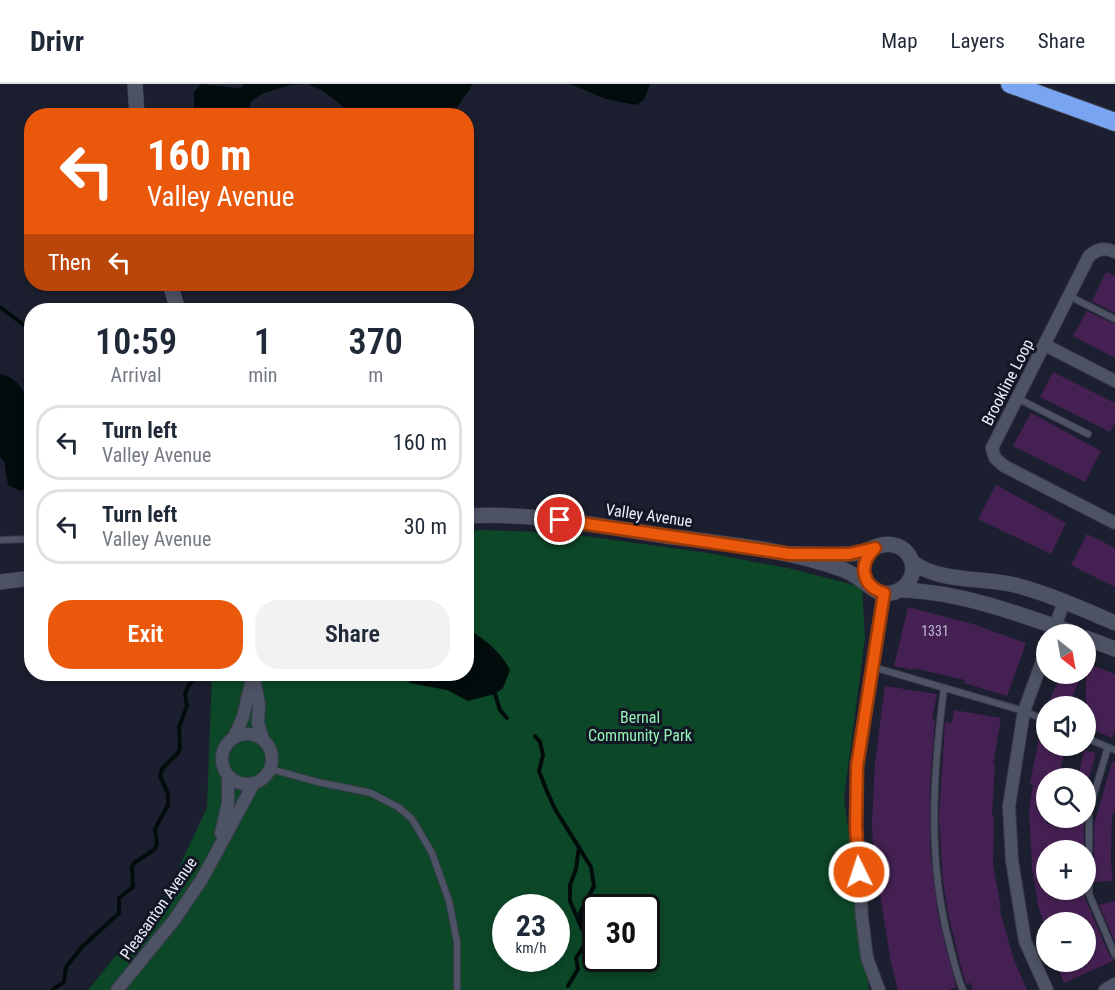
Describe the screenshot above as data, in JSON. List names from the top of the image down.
{
  "streets": {
    "street": ["Brookline Loop", "Valley Avenue", "Pleasanton Avenue"]
  },
  "parks": ["Bernal Community Park"],
  "house_numbers": ["1331"],
  "north": "bottom right",
  "page": {
    "header": "Drivr",
    "nav": ["Map", "Layers", "Share"],
    "turn": ["160 m", "Valley Avenue"],
    "then": "Then",
    "eta": [
      "10:59",
      "Arrival",
      "1",
      "min",
      "370",
      "m"
    ],
    "list": [
      {
        "name": "Turn left",
        "note": "Valley Avenue",
        "value": "160 m"
      },
      {
        "name": "Turn left",
        "note": "Valley Avenue",
        "value": "30 m"
      }
    ],
    "buttons": ["Exit", "Share"],
    "map_buttons": ["+", "−"],
    "speed": "23 km/h",
    "limit": "30"
  }
}
